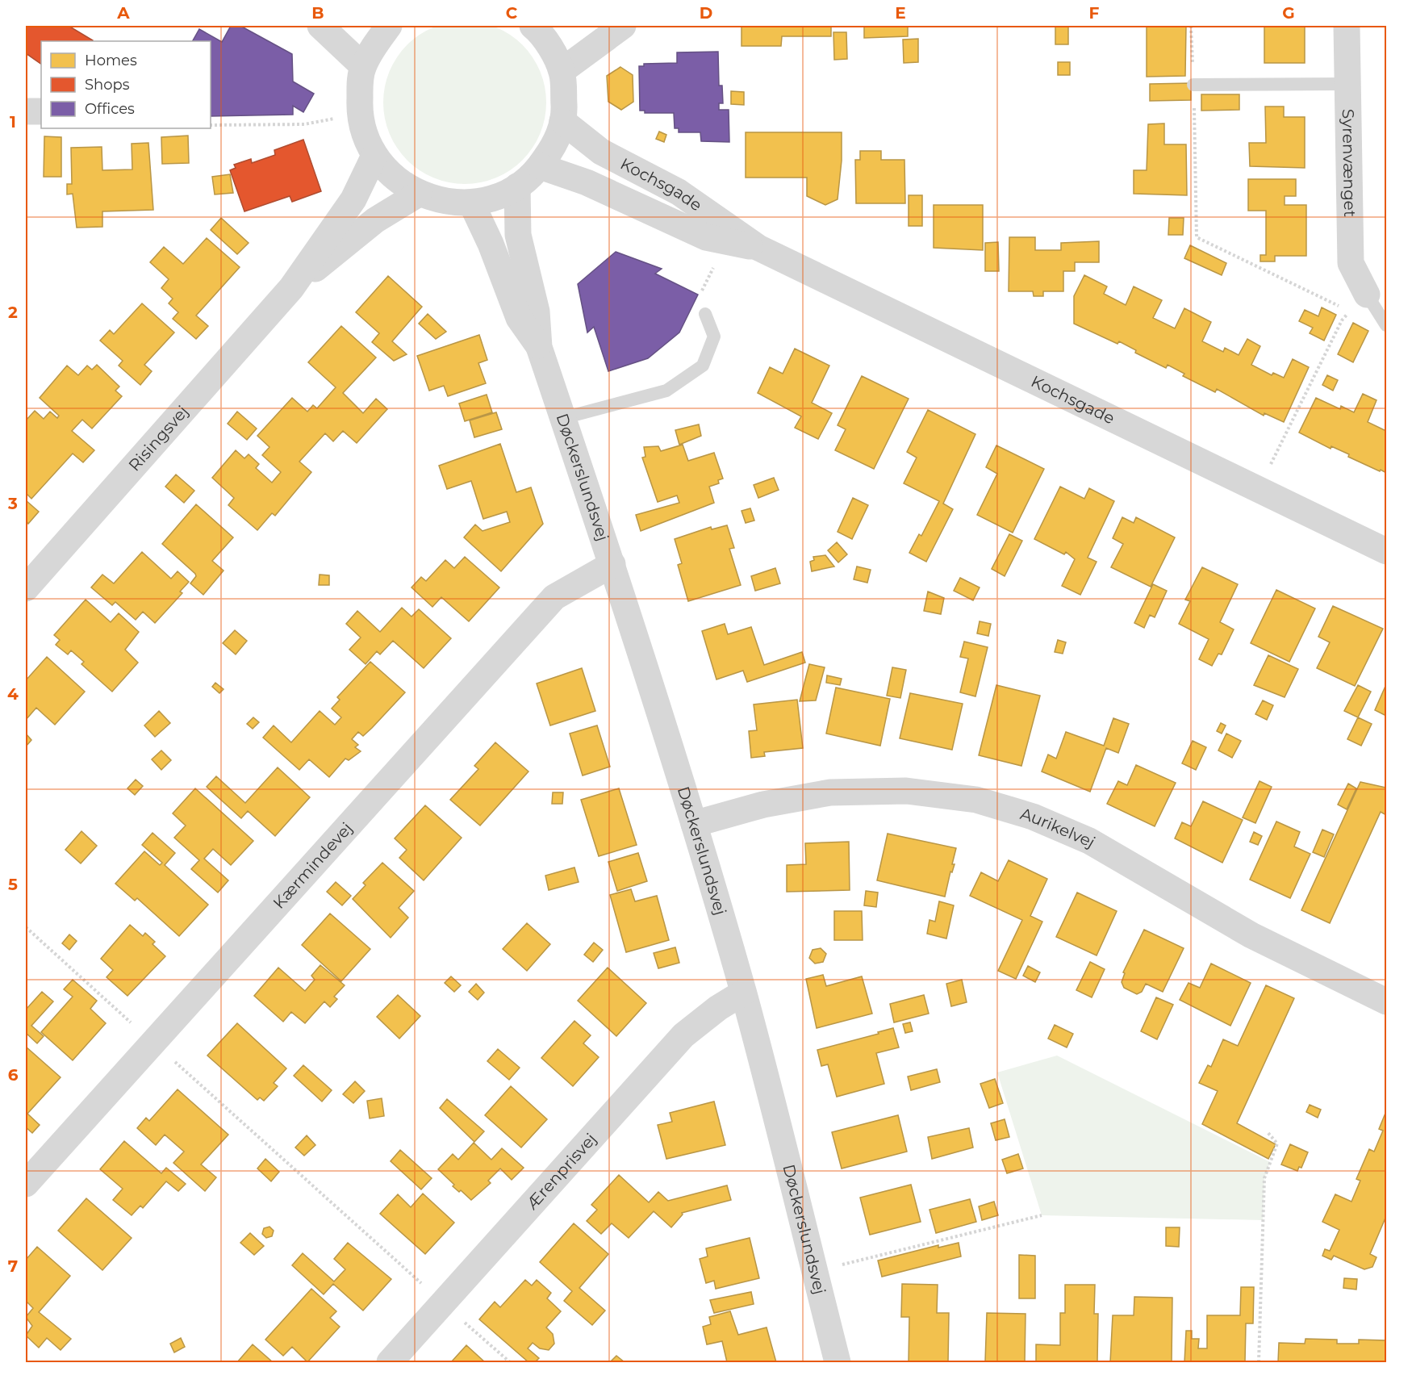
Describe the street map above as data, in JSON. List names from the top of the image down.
{
  "streets": {
    "street": [
      "Syrenvænget",
      "Kochsgade",
      "Risingsvej",
      "Døckerslundsvej",
      "Aurikelvej",
      "Kærmindevej",
      "Ærenprisvej"
    ]
  },
  "crossings": [
    ["Døckerslundsvej", "Aurikelvej"],
    ["Døckerslundsvej", "Kærmindevej"],
    ["Døckerslundsvej", "Ærenprisvej"]
  ],
  "legend": ["Homes", "Shops", "Offices"],
  "grid": {
    "columns": [
      "A",
      "B",
      "C",
      "D",
      "E",
      "F",
      "G"
    ],
    "rows": [
      "1",
      "2",
      "3",
      "4",
      "5",
      "6",
      "7"
    ]
  }
}
